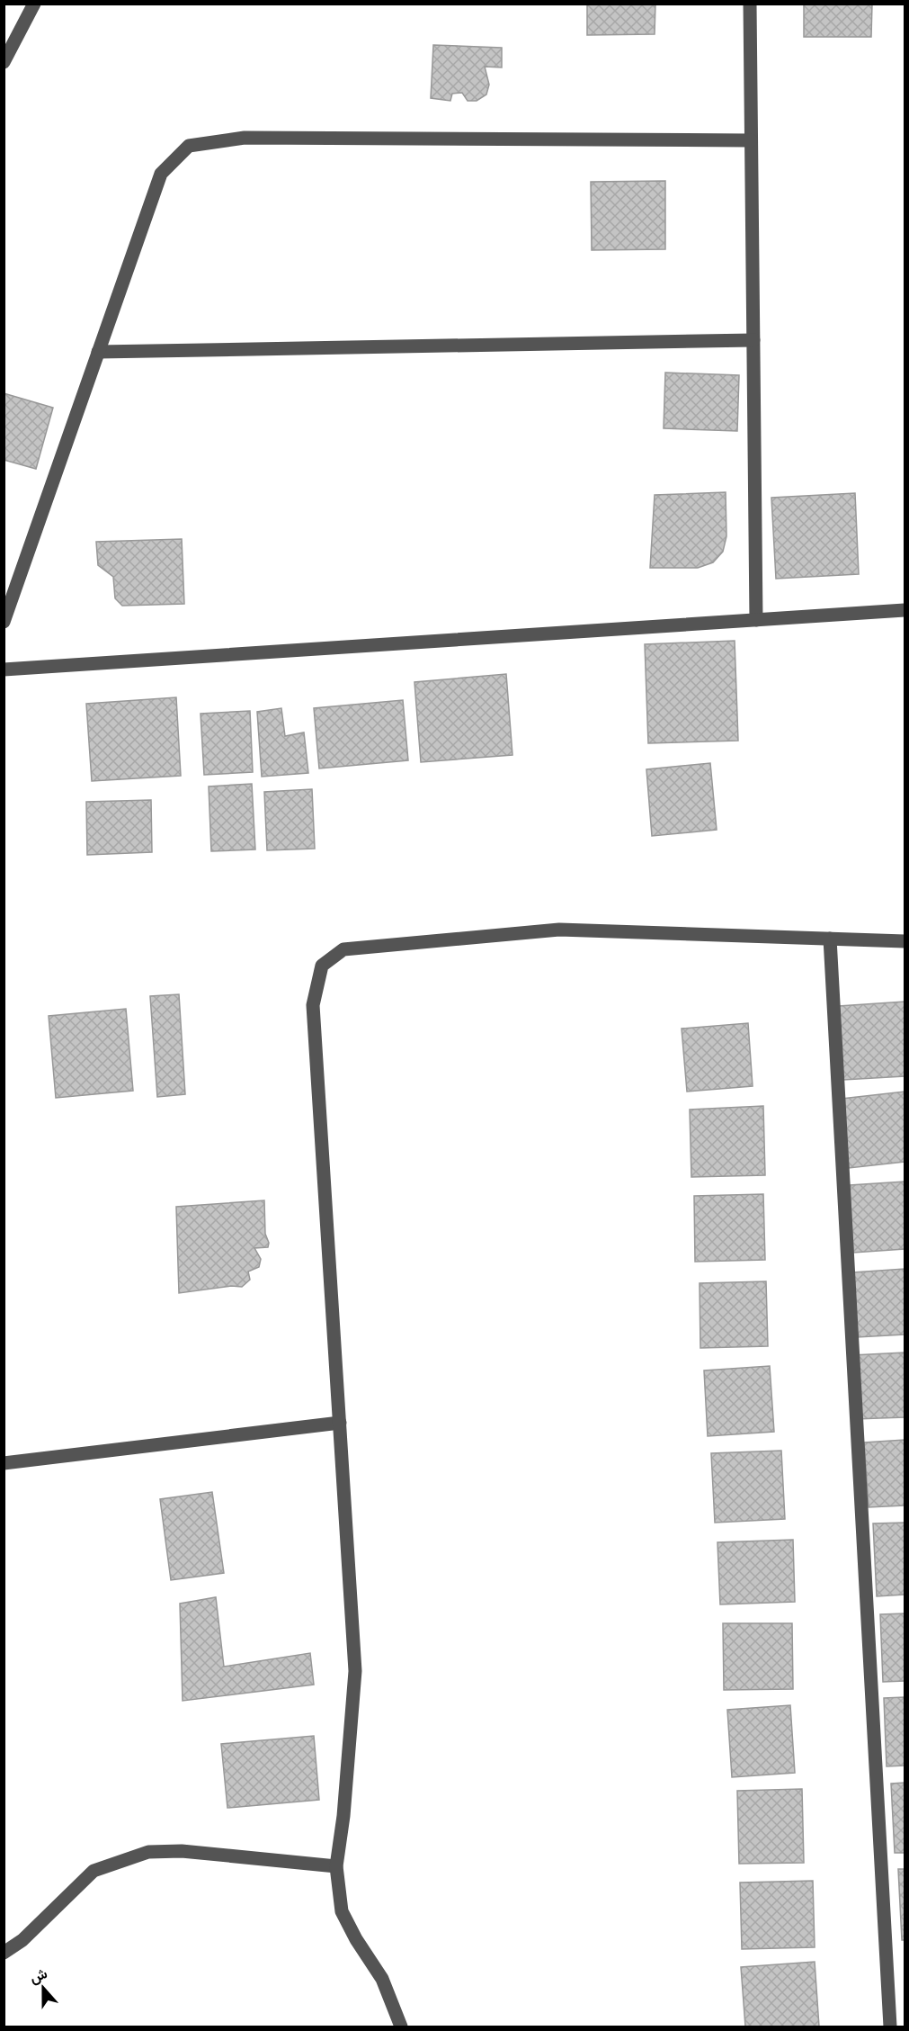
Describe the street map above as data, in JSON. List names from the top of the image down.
{
  "north": "top"
}
